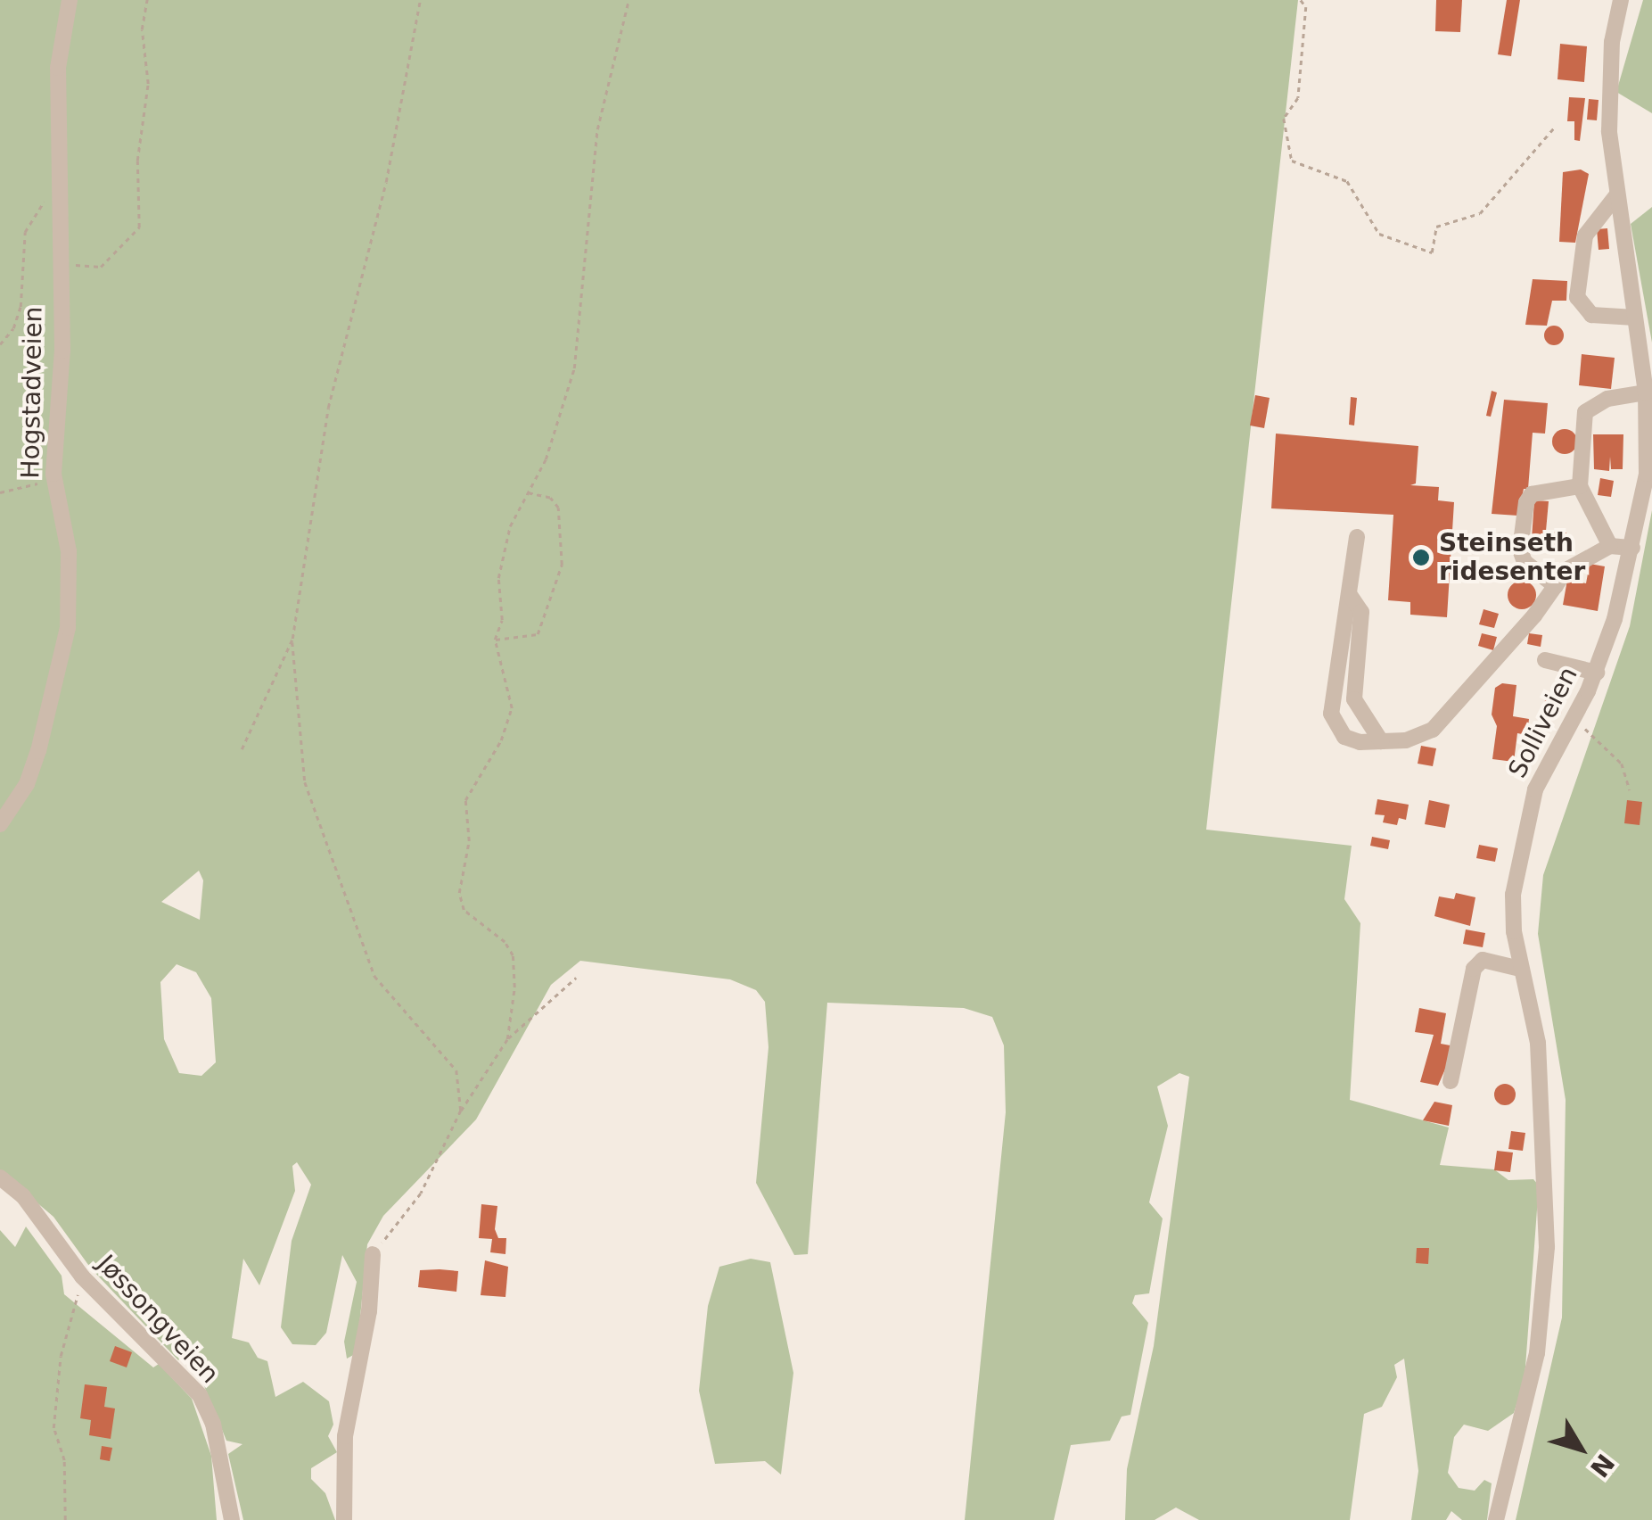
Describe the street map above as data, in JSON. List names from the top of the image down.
{
  "streets": {
    "street": ["Hogstadveien", "Solliveien", "Jøssongveien"]
  },
  "places": ["Steinseth ridesenter"],
  "north": "bottom right"
}
